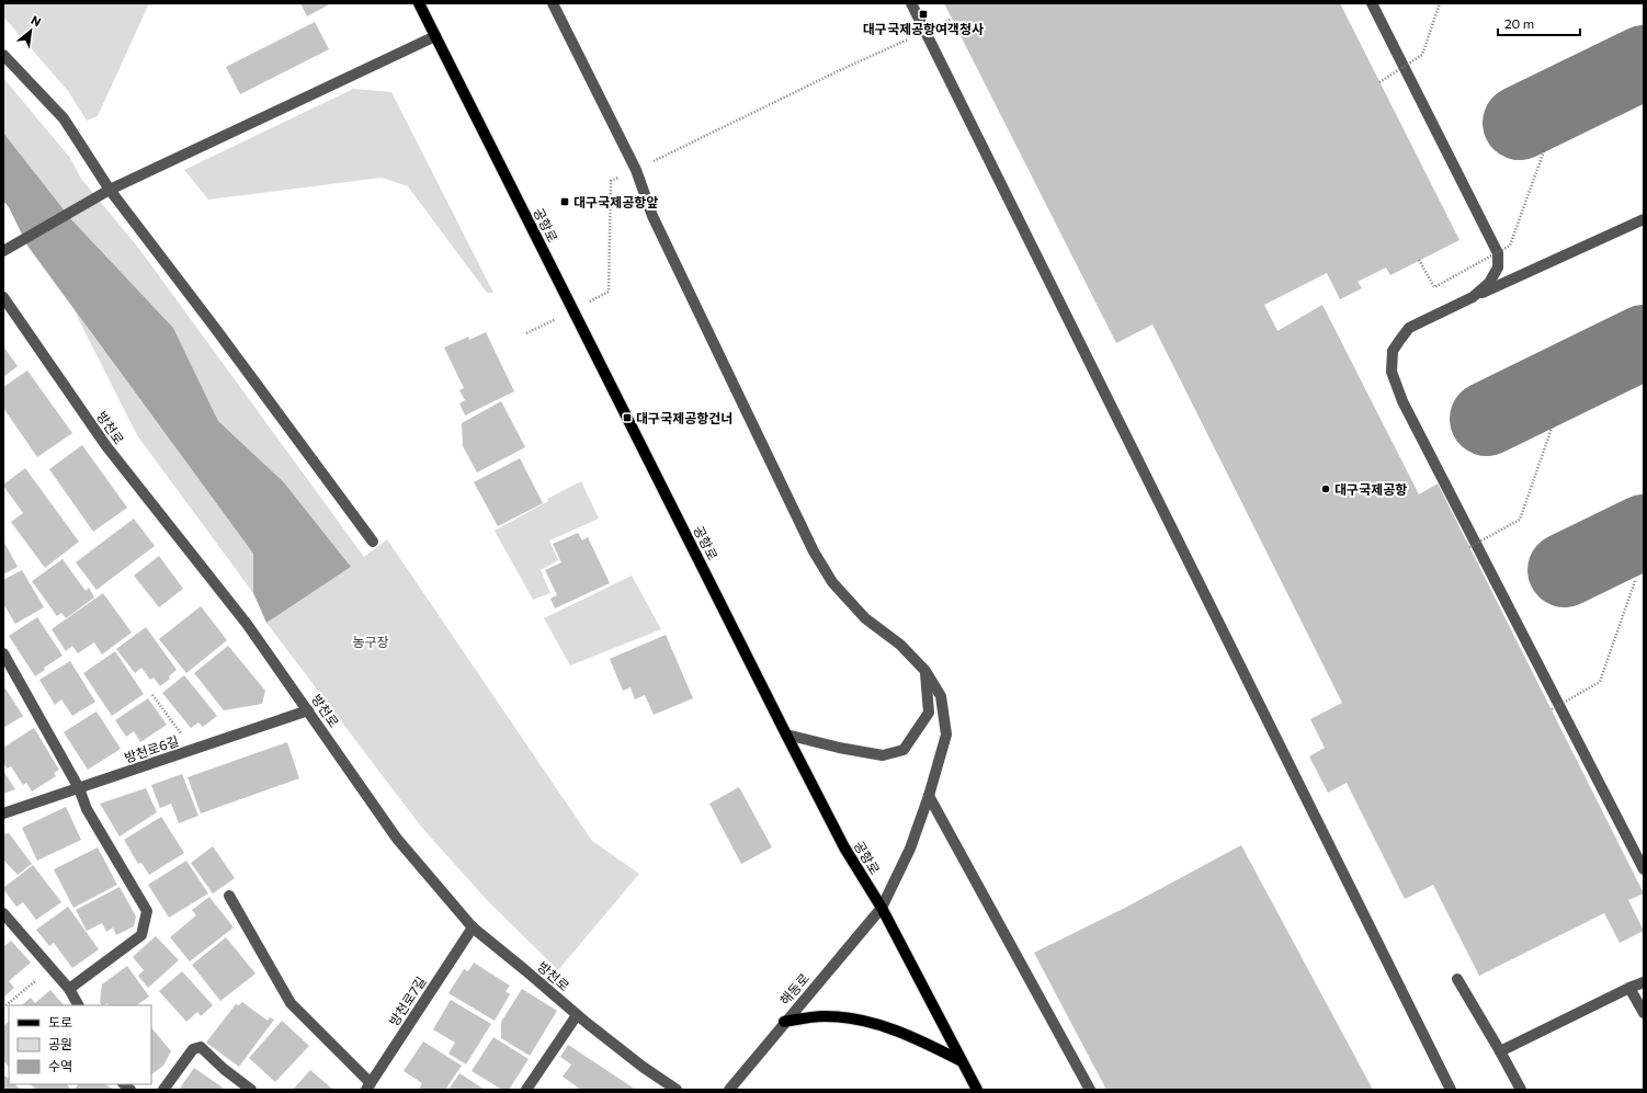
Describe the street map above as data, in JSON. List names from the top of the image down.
{
  "streets": {
    "main road": ["공항로"],
    "street": [
      "방천로",
      "방천로6길",
      "해동로",
      "방천로7길"
    ]
  },
  "crossings": [
    ["공항로", "해동로"],
    ["방천로", "방천로6길"],
    ["방천로", "방천로7길"]
  ],
  "parks": ["농구장"],
  "places": {
    "transit": ["대구국제공항여객청사", "대구국제공항앞", "대구국제공항건너"],
    "other": ["대구국제공항"]
  },
  "legend": ["도로", "공원", "수역"],
  "scale_bar": "20 m",
  "north": "top right"
}
